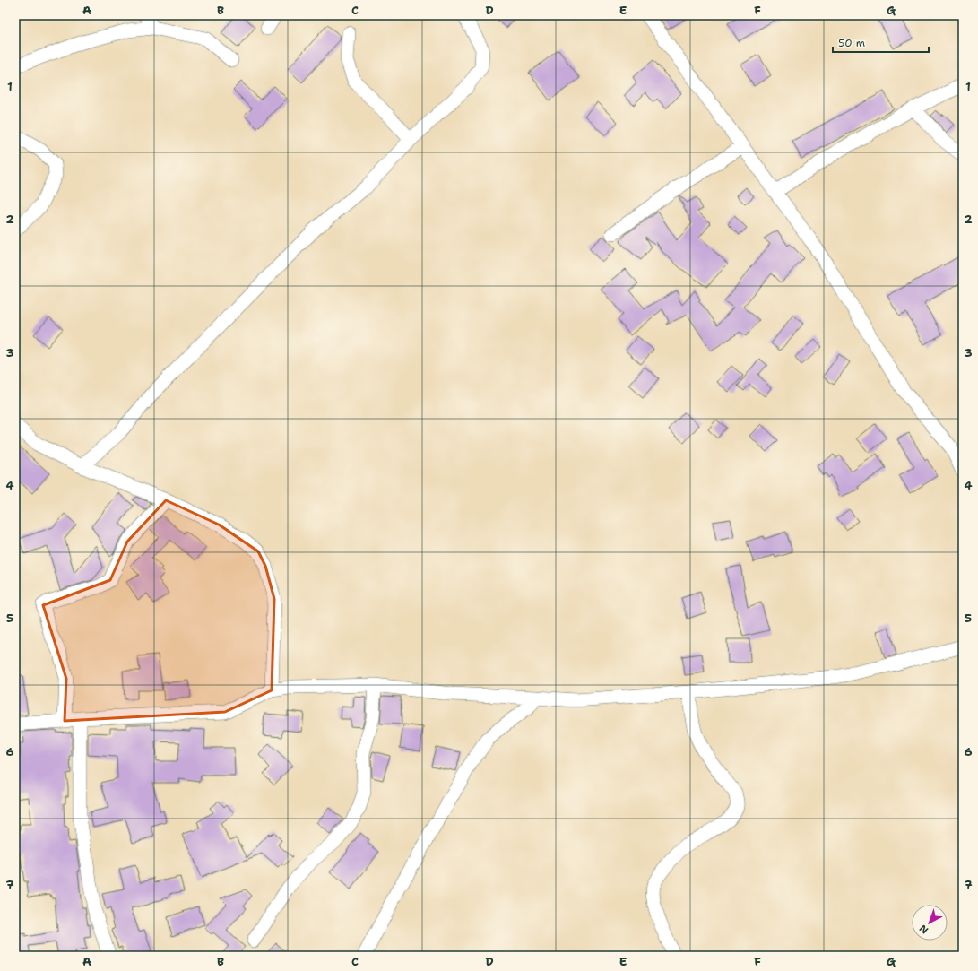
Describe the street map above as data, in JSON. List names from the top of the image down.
{
  "scale_bar": "50 m",
  "north": "bottom left",
  "grid": {
    "columns": [
      "A",
      "B",
      "C",
      "D",
      "E",
      "F",
      "G"
    ],
    "rows": [
      "1",
      "2",
      "3",
      "4",
      "5",
      "6",
      "7"
    ]
  }
}
